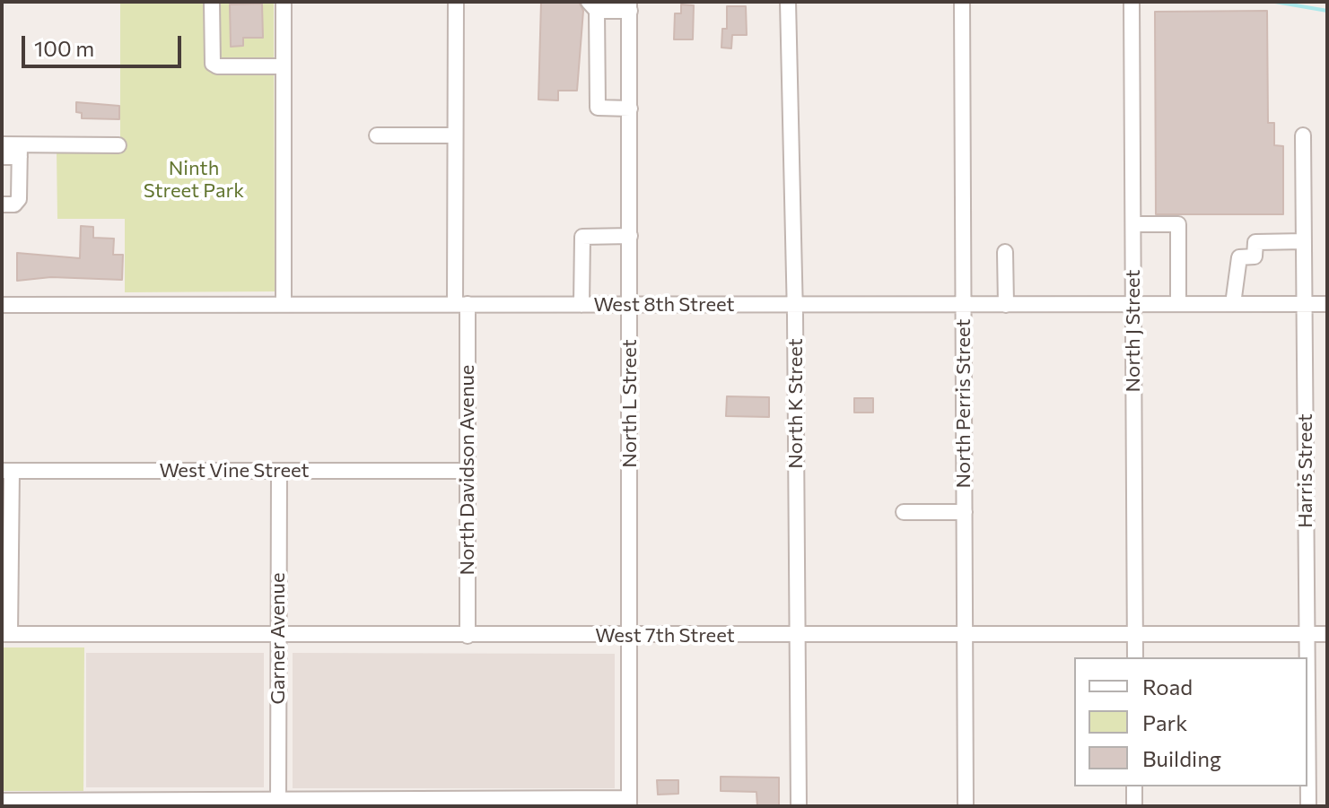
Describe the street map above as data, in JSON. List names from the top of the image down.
{
  "streets": {
    "street": [
      "West 8th Street",
      "North J Street",
      "North L Street",
      "North K Street",
      "North Perris Street",
      "North Davidson Avenue",
      "West Vine Street",
      "Harris Street",
      "West 7th Street",
      "Garner Avenue"
    ]
  },
  "crossings": [
    ["West 8th Street", "North J Street"],
    ["West 8th Street", "North L Street"],
    ["West 8th Street", "North K Street"],
    ["West 8th Street", "North Perris Street"],
    ["West 8th Street", "North Davidson Avenue"],
    ["West 8th Street", "Harris Street"],
    ["North J Street", "West 7th Street"],
    ["North L Street", "West 7th Street"],
    ["North K Street", "West 7th Street"],
    ["North Perris Street", "West 7th Street"],
    ["North Davidson Avenue", "West Vine Street"],
    ["North Davidson Avenue", "West 7th Street"],
    ["West Vine Street", "Garner Avenue"],
    ["Harris Street", "West 7th Street"],
    ["West 7th Street", "Garner Avenue"]
  ],
  "parks": ["Ninth Street Park"],
  "legend": ["Road", "Park", "Building"],
  "scale_bar": "100 m"
}
